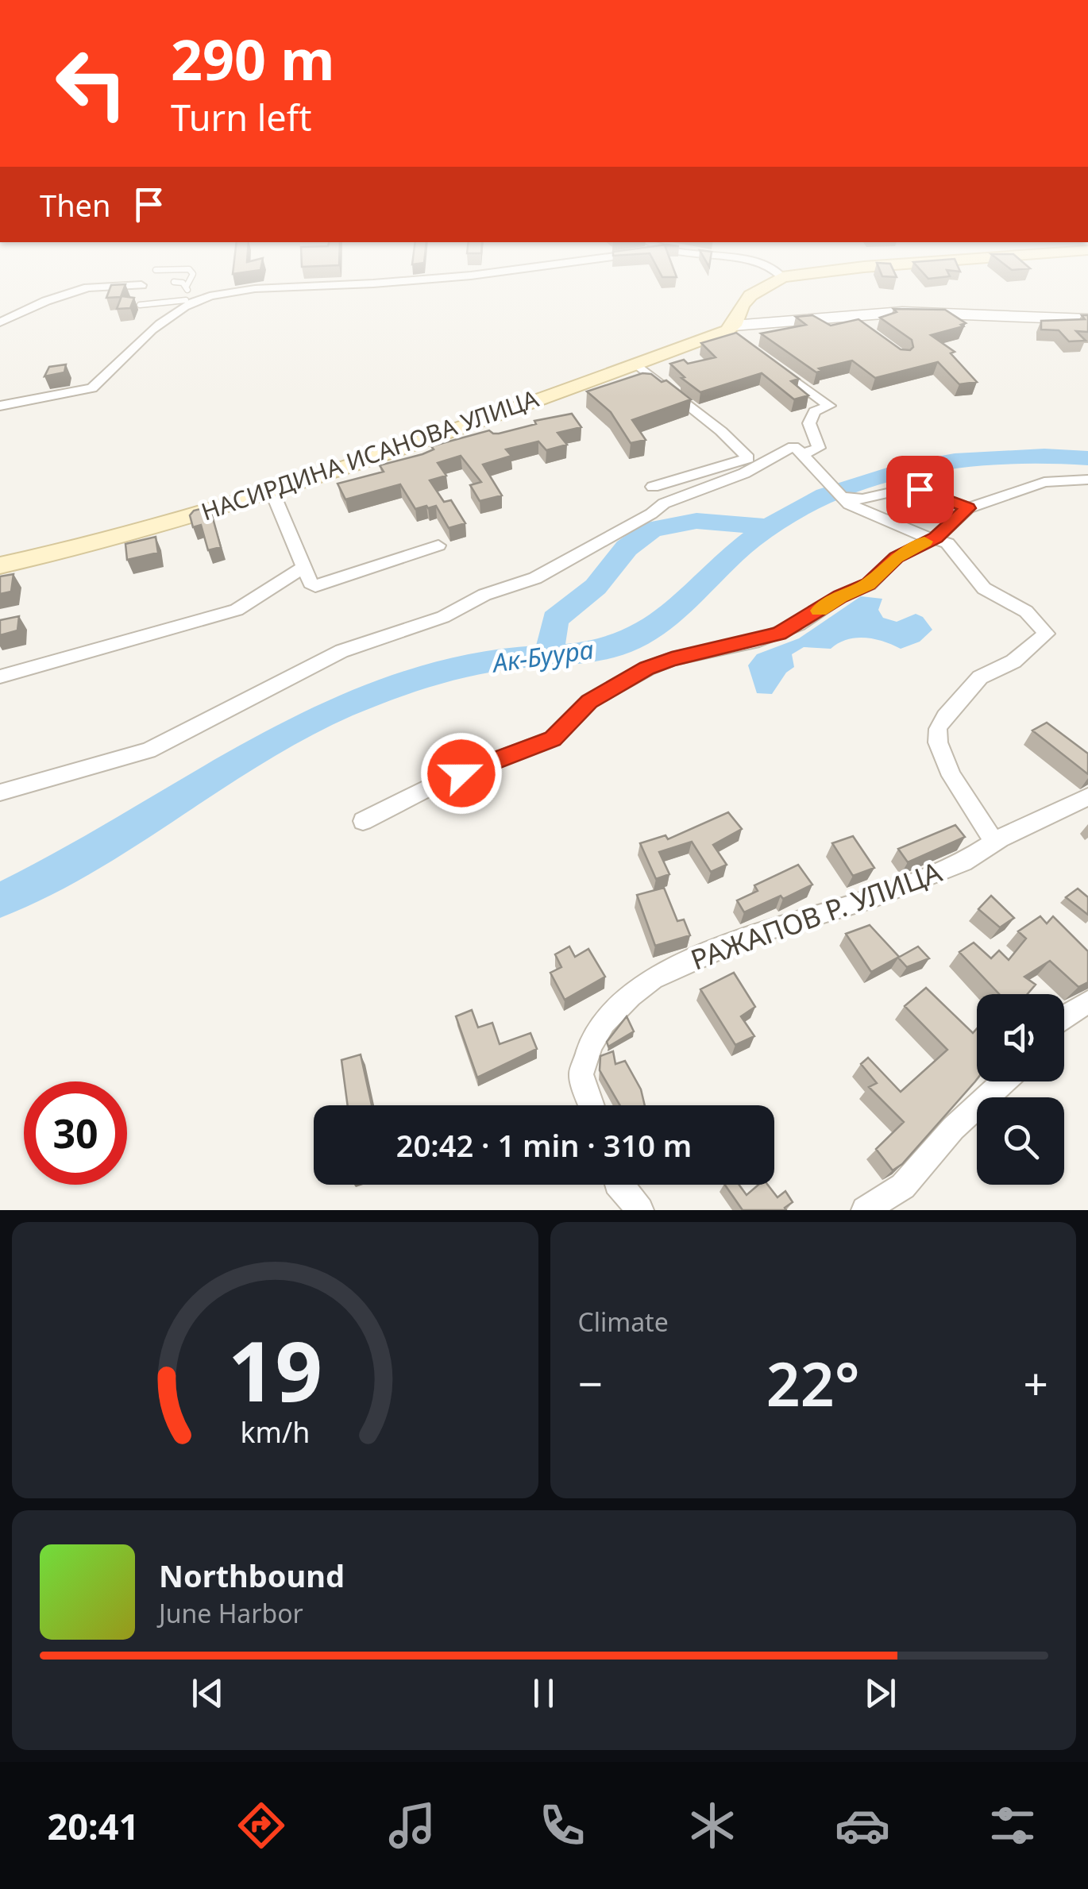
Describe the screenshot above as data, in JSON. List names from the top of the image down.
{
  "streets": {
    "main road": ["НАСИРДИНА ИСАНОВА УЛИЦА"],
    "street": ["РАЖАПОВ Р. УЛИЦА"]
  },
  "water": ["Ак-Буура"],
  "page": {
    "turn": ["290 m", "Turn left"],
    "then": "Then",
    "limit": "30",
    "trip": "20:42 · 1 min · 310 m",
    "tile": "Climate",
    "heat": ["−", "22°", "+"],
    "song": ["Northbound", "June Harbor"],
    "tabs": "20:41",
    "gauge": ["19", "km/h"]
  }
}
